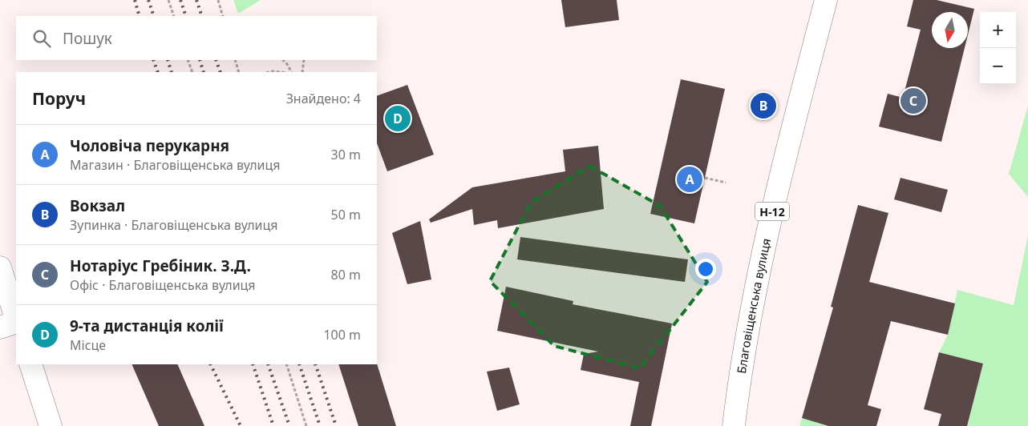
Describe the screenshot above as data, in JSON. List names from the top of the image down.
{
  "streets": {
    "main road": ["Н-12", "Благовіщенська вулиця"]
  },
  "north": "bottom",
  "page": {
    "map_buttons": ["+", "−"],
    "search": "Пошук",
    "heading": ["Поруч", "Знайдено: 4"],
    "pins": [
      "C",
      "B",
      "D",
      "A"
    ],
    "list": [
      {
        "mark": "A",
        "name": "Чоловіча перукарня",
        "note": "Магазин · Благовіщенська вулиця",
        "value": "30 m"
      },
      {
        "mark": "B",
        "name": "Вокзал",
        "note": "Зупинка · Благовіщенська вулиця",
        "value": "50 m"
      },
      {
        "mark": "C",
        "name": "Нотаріус Гребіник. З.Д.",
        "note": "Офіс · Благовіщенська вулиця",
        "value": "80 m"
      },
      {
        "mark": "D",
        "name": "9-та дистанція колії",
        "note": "Місце",
        "value": "100 m"
      }
    ]
  }
}
